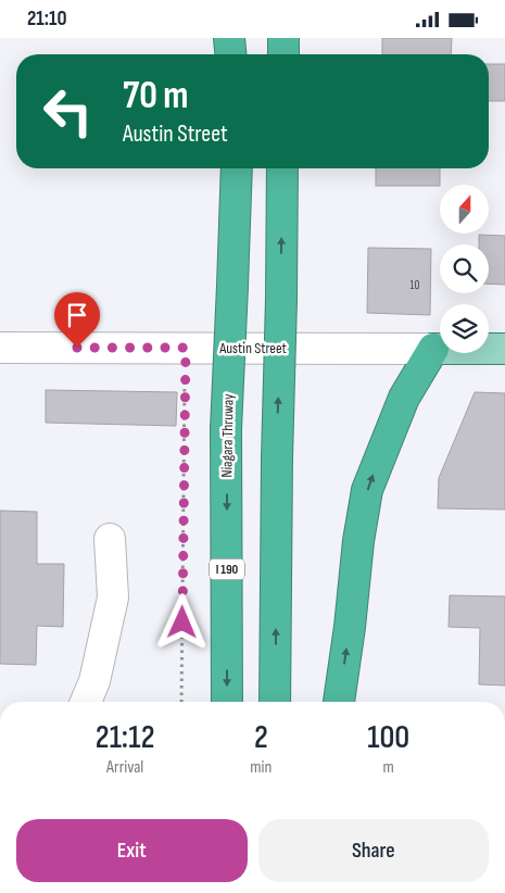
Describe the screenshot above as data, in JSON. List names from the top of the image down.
{
  "streets": {
    "highway": ["Niagara Thruway", "I 190"],
    "main road": ["Austin Street"]
  },
  "house_numbers": ["10"],
  "north": "top",
  "page": {
    "status": "21:10",
    "turn": ["70 m", "Austin Street"],
    "eta": [
      "21:12",
      "Arrival",
      "2",
      "min",
      "100",
      "m"
    ],
    "buttons": ["Exit", "Share"]
  }
}
